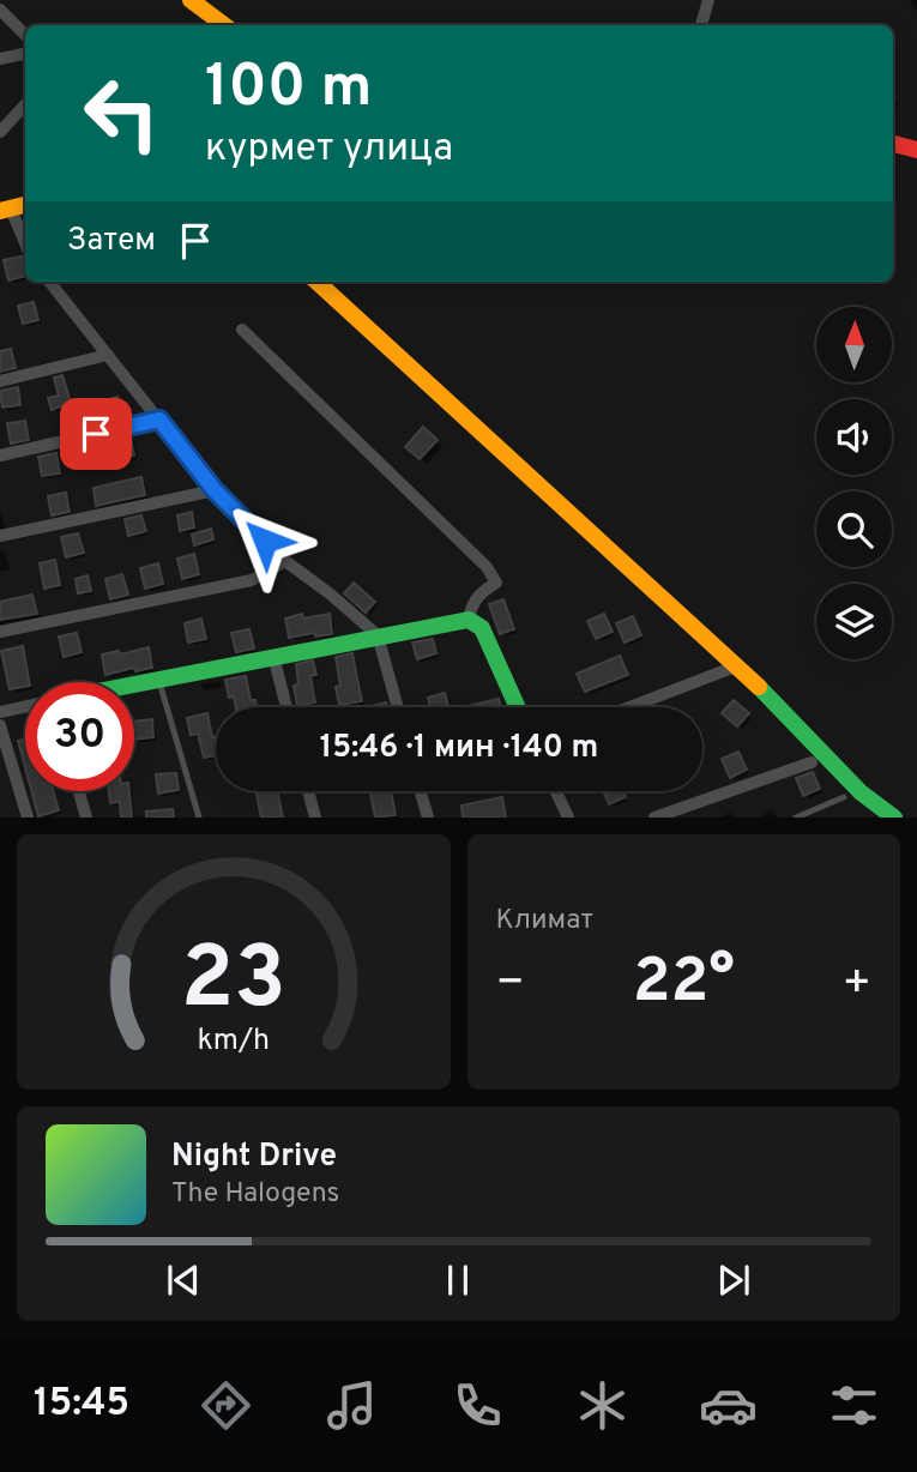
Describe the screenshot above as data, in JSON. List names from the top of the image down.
{
  "north": "top",
  "page": {
    "turn": ["100 m", "курмет улица"],
    "then": "Затем",
    "limit": "30",
    "trip": "15:46 · 1 мин · 140 m",
    "tile": "Климат",
    "heat": ["−", "22°", "+"],
    "song": ["Night Drive", "The Halogens"],
    "tabs": "15:45",
    "gauge": ["23", "km/h"]
  }
}
